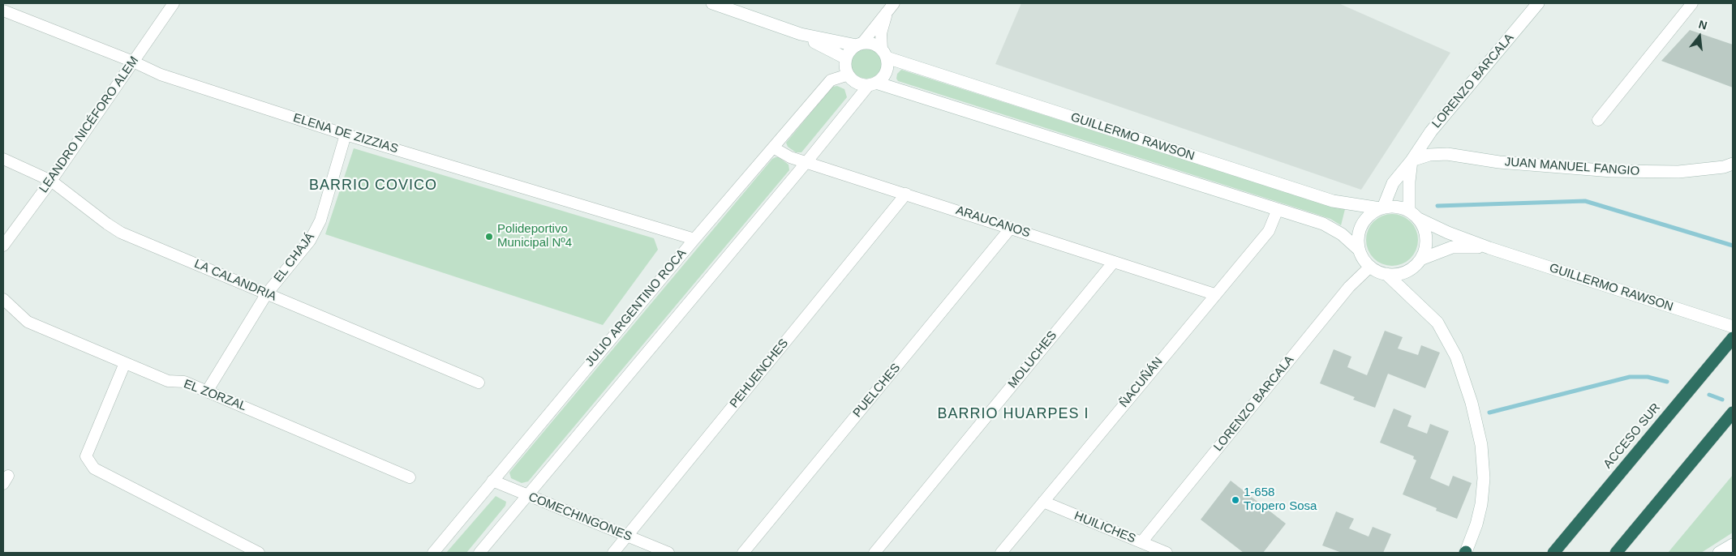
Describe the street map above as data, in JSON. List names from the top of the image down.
{
  "streets": {
    "highway": ["ACCESO SUR"],
    "main road": ["LORENZO BARCALA", "GUILLERMO RAWSON", "JUAN MANUEL FANGIO"],
    "street": [
      "LEANDRO NICÉFORO ALEM",
      "ELENA DE ZIZZIAS",
      "ARAUCANOS",
      "EL CHAJÁ",
      "LA CALANDRIA",
      "JULIO ARGENTINO ROCA",
      "MOLUCHES",
      "PEHUENCHES",
      "ÑACUÑÁN",
      "PUELCHES",
      "EL ZORZAL",
      "COMECHINGONES",
      "HUILICHES"
    ]
  },
  "crossings": [
    ["LORENZO BARCALA", "GUILLERMO RAWSON"],
    ["LORENZO BARCALA", "JUAN MANUEL FANGIO"],
    ["LORENZO BARCALA", "HUILICHES"],
    ["LEANDRO NICÉFORO ALEM", "ELENA DE ZIZZIAS"],
    ["LEANDRO NICÉFORO ALEM", "LA CALANDRIA"],
    ["ELENA DE ZIZZIAS", "EL CHAJÁ"],
    ["ELENA DE ZIZZIAS", "JULIO ARGENTINO ROCA"],
    ["GUILLERMO RAWSON", "JULIO ARGENTINO ROCA"],
    ["GUILLERMO RAWSON", "ÑACUÑÁN"],
    ["ARAUCANOS", "JULIO ARGENTINO ROCA"],
    ["ARAUCANOS", "MOLUCHES"],
    ["ARAUCANOS", "PEHUENCHES"],
    ["ARAUCANOS", "ÑACUÑÁN"],
    ["ARAUCANOS", "PUELCHES"],
    ["EL CHAJÁ", "LA CALANDRIA"],
    ["EL CHAJÁ", "EL ZORZAL"],
    ["JULIO ARGENTINO ROCA", "COMECHINGONES"],
    ["PEHUENCHES", "COMECHINGONES"],
    ["ÑACUÑÁN", "HUILICHES"]
  ],
  "districts": ["BARRIO COVICO", "BARRIO HUARPES I"],
  "places": ["Polideportivo Municipal Nº4", "1-658 Tropero Sosa"],
  "north": "top"
}
